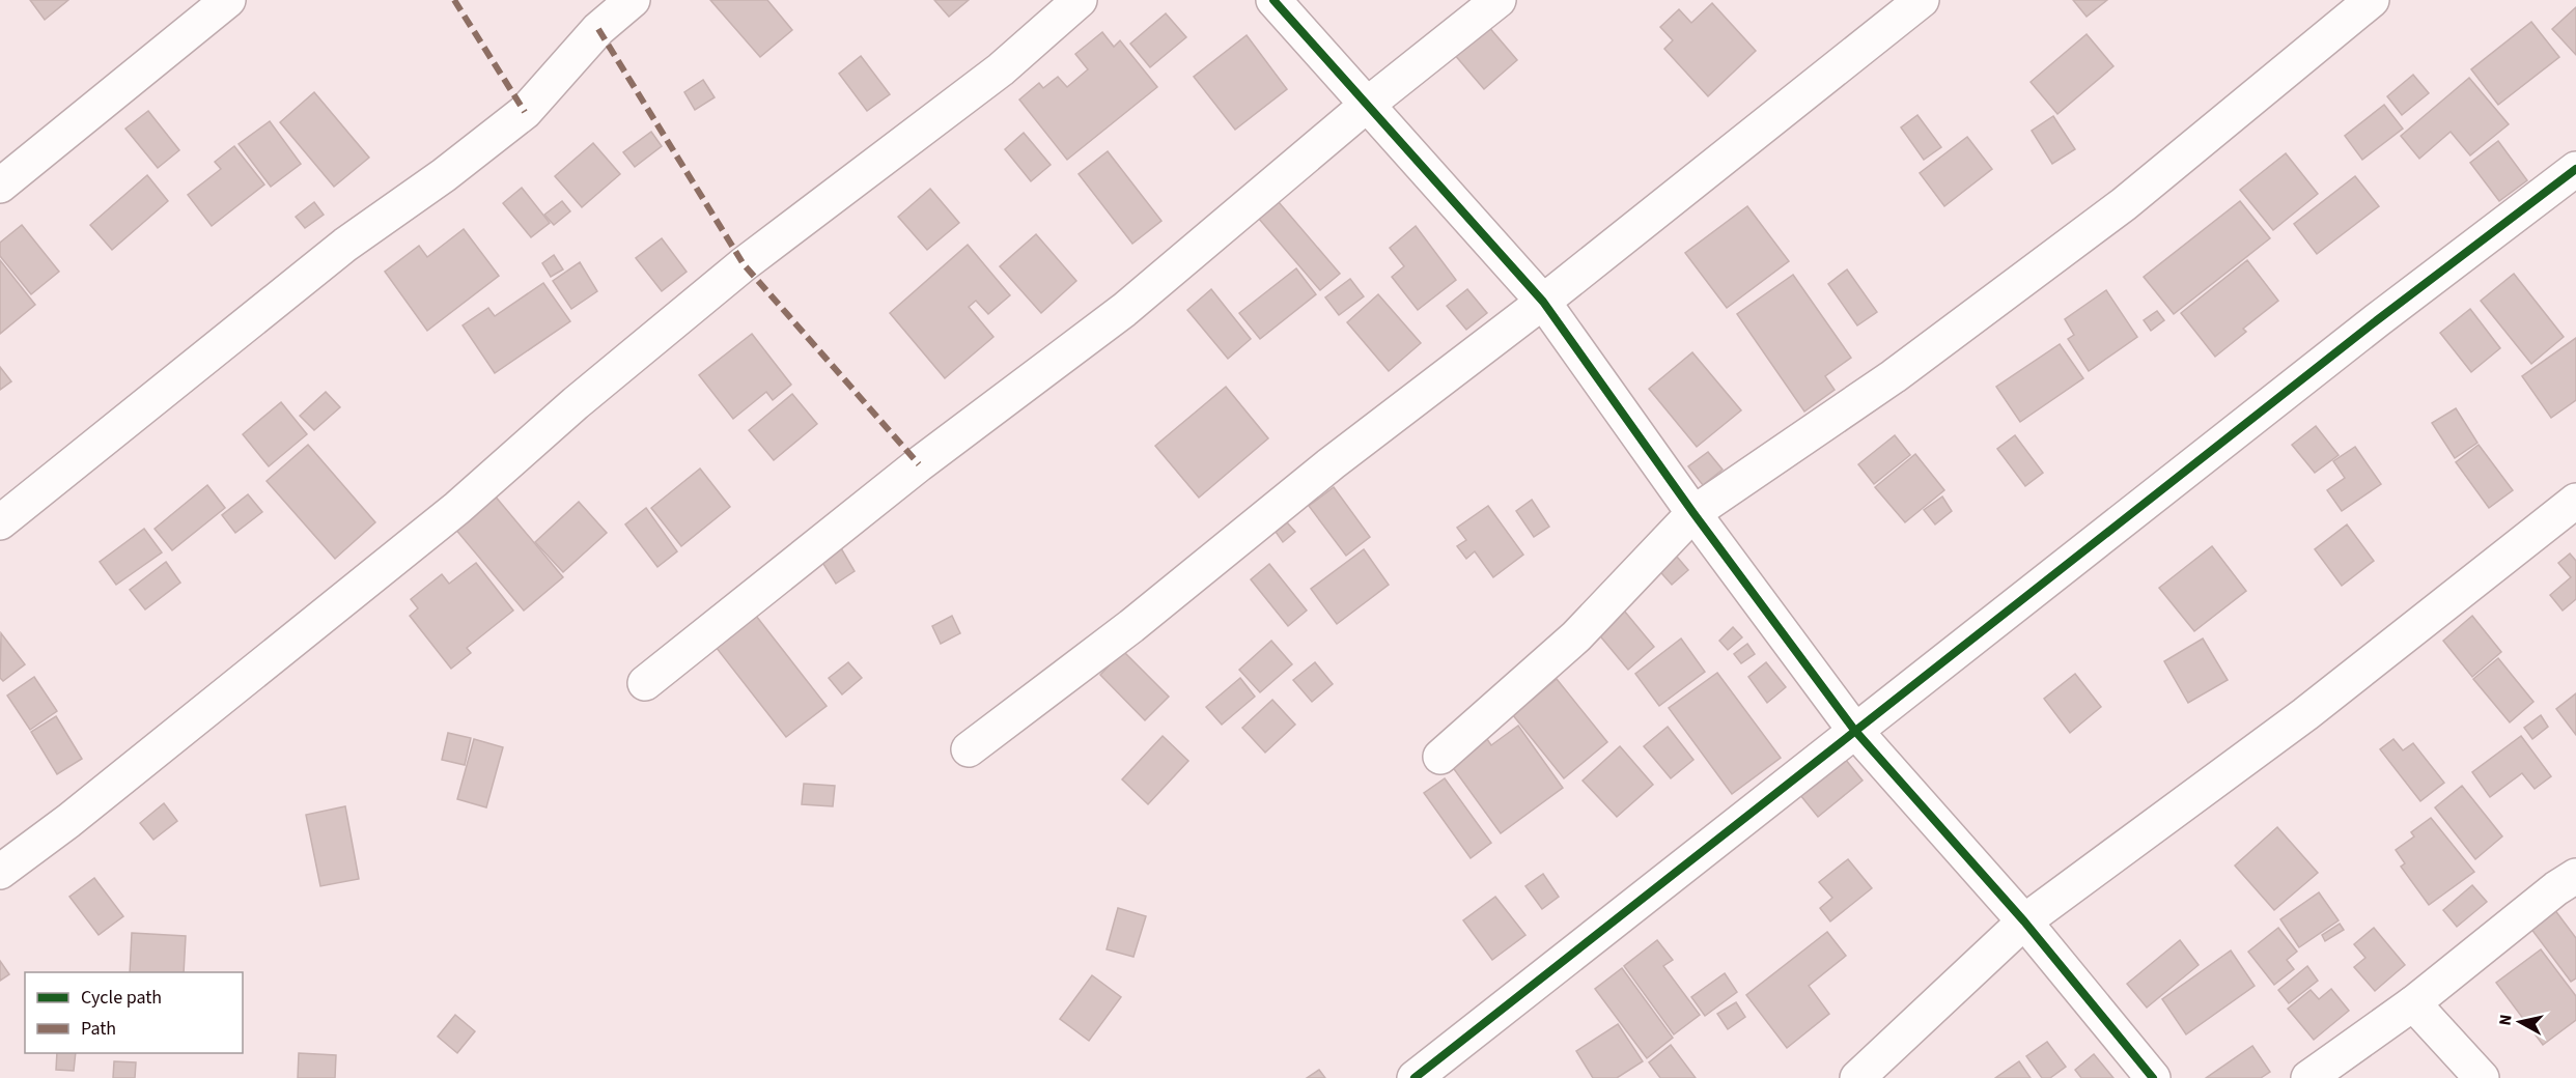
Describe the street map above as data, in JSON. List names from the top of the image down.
{
  "legend": ["Cycle path", "Path"],
  "north": "left"
}
